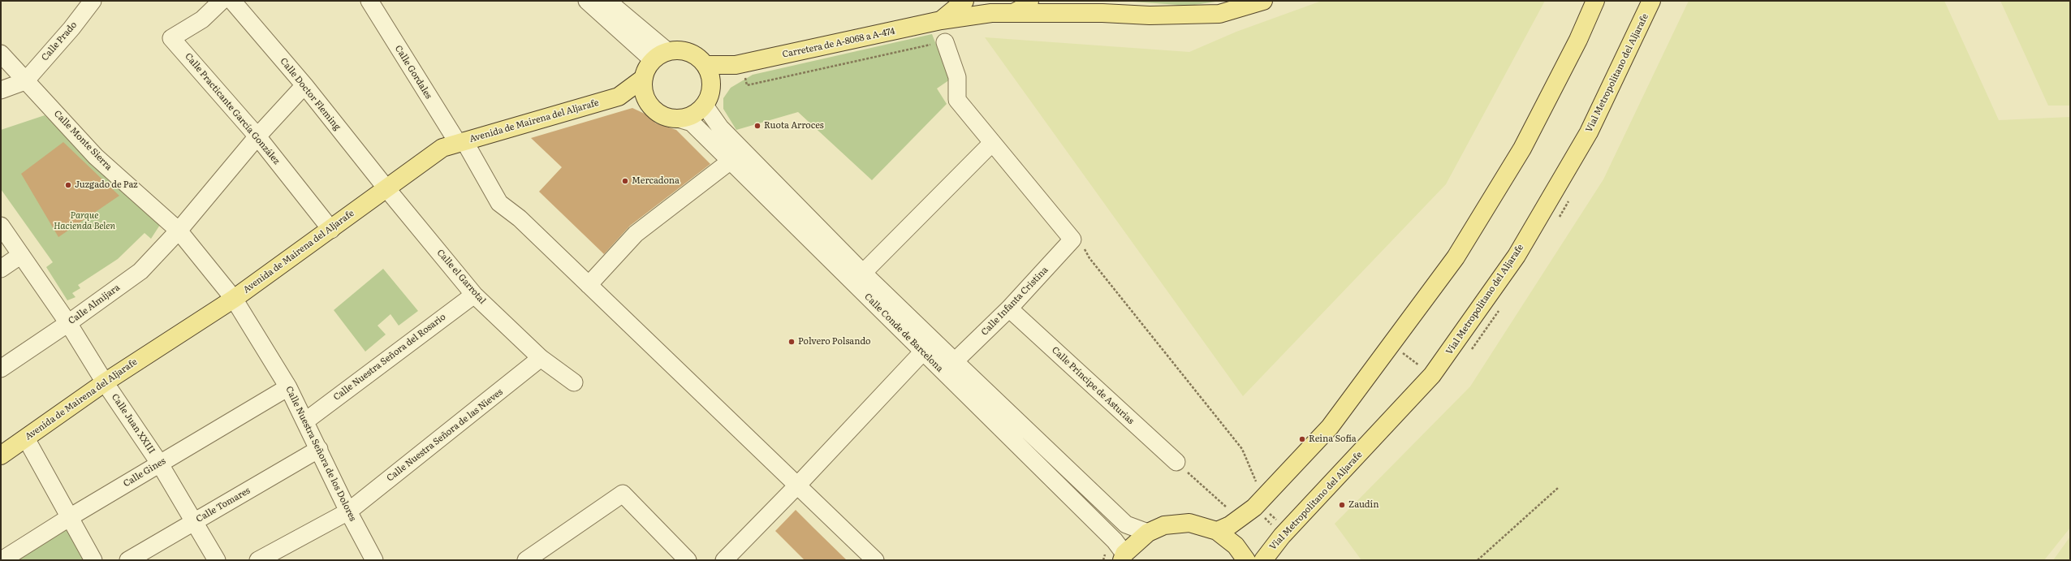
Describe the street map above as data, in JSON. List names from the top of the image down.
{
  "streets": {
    "main road": ["Carretera de A-8068 a A-474", "Vial Metropolitano del Aljarafe", "Avenida de Mairena del Aljarafe"],
    "street": [
      "Calle Prado",
      "Calle Gordales",
      "Calle Doctor Fleming",
      "Calle Practicante García González",
      "Calle Monte Sierra",
      "Calle el Garrotal",
      "Calle Infanta Cristina",
      "Calle Almijara",
      "Calle Conde de Barcelona",
      "Calle Nuestra Señora del Rosario",
      "Calle Príncipe de Asturias",
      "Calle Juan XXIII",
      "Calle Nuestra Señora de las Nieves",
      "Calle Nuestra Señora de los Dolores",
      "Calle Gines",
      "Calle Tomares"
    ]
  },
  "crossings": [
    ["Calle Prado", "Calle Monte Sierra"],
    ["Carretera de A-8068 a A-474", "Calle Conde de Barcelona"],
    ["Calle Gordales", "Avenida de Mairena del Aljarafe"],
    ["Calle Doctor Fleming", "Avenida de Mairena del Aljarafe"],
    ["Calle Doctor Fleming", "Calle el Garrotal"],
    ["Calle Doctor Fleming", "Calle Almijara"],
    ["Calle Practicante García González", "Avenida de Mairena del Aljarafe"],
    ["Calle Practicante García González", "Calle Almijara"],
    ["Avenida de Mairena del Aljarafe", "Calle Monte Sierra"],
    ["Avenida de Mairena del Aljarafe", "Calle el Garrotal"],
    ["Avenida de Mairena del Aljarafe", "Calle Juan XXIII"],
    ["Avenida de Mairena del Aljarafe", "Calle Nuestra Señora de los Dolores"],
    ["Calle Monte Sierra", "Calle Almijara"],
    ["Calle Monte Sierra", "Calle Nuestra Señora de los Dolores"],
    ["Calle el Garrotal", "Calle Nuestra Señora del Rosario"],
    ["Calle el Garrotal", "Calle Nuestra Señora de las Nieves"],
    ["Calle Infanta Cristina", "Calle Conde de Barcelona"],
    ["Calle Infanta Cristina", "Calle Príncipe de Asturias"],
    ["Calle Almijara", "Calle Juan XXIII"],
    ["Calle Nuestra Señora del Rosario", "Calle Nuestra Señora de los Dolores"],
    ["Calle Juan XXIII", "Calle Gines"],
    ["Calle Juan XXIII", "Calle Tomares"],
    ["Calle Nuestra Señora de las Nieves", "Calle Nuestra Señora de los Dolores"],
    ["Calle Nuestra Señora de los Dolores", "Calle Gines"],
    ["Calle Nuestra Señora de los Dolores", "Calle Tomares"]
  ],
  "parks": ["Parque Hacienda Belen"],
  "places": [
    "Ruota Arroces",
    "Mercadona",
    "Juzgado de Paz",
    "Polvero Polsando",
    "Reina Sofía",
    "Zaudín"
  ]
}
